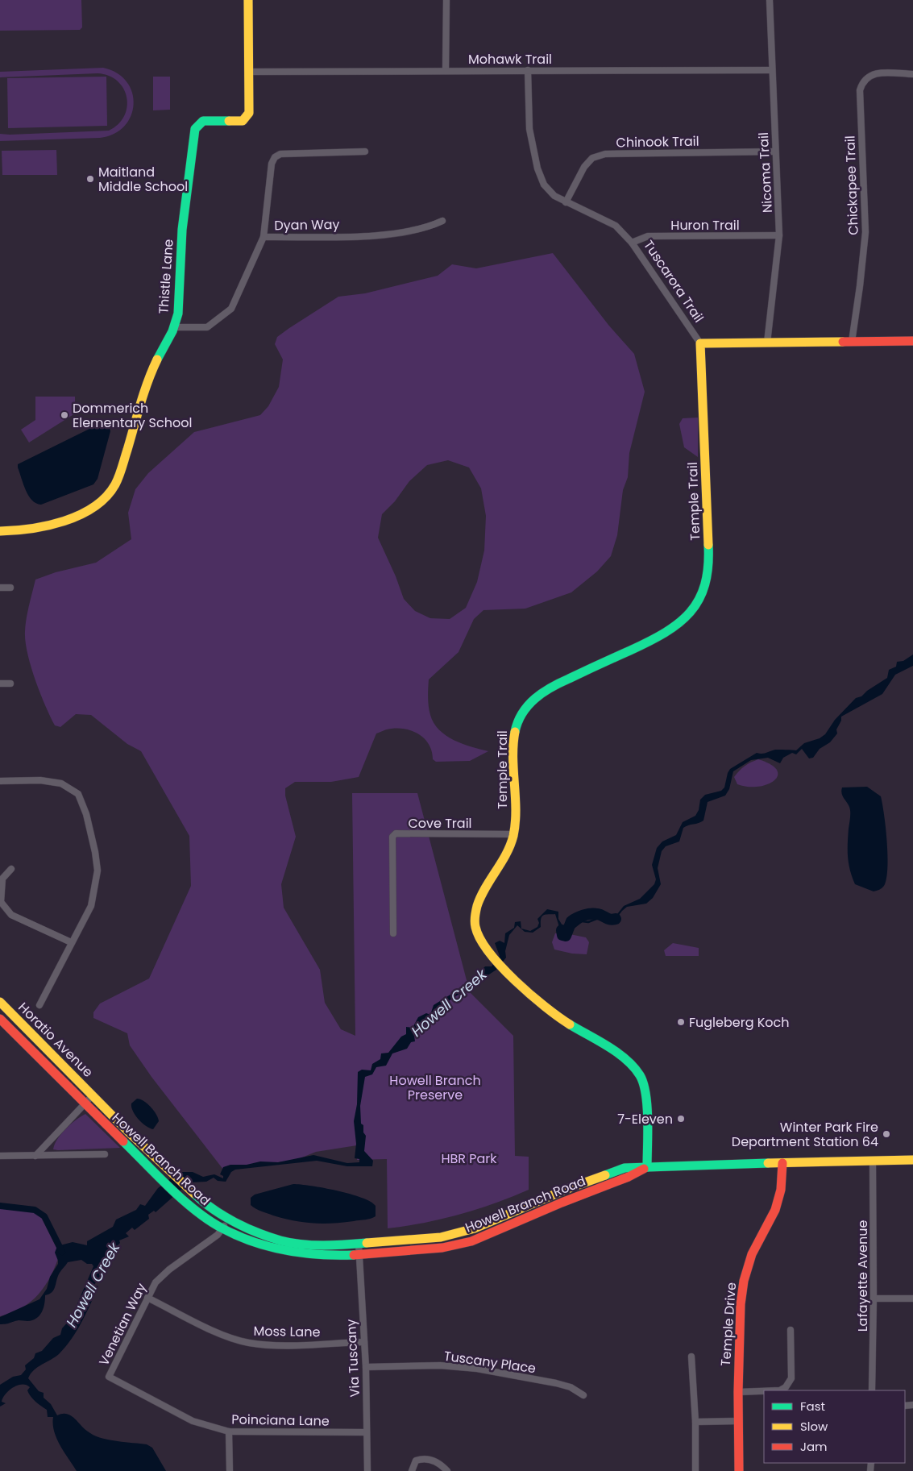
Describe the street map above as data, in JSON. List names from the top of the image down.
{
  "streets": {
    "street": [
      "Mohawk Trail",
      "Chinook Trail",
      "Nicoma Trail",
      "Chickapee Trail",
      "Dyan Way",
      "Huron Trail",
      "Thistle Lane",
      "Tuscarora Trail",
      "Temple Trail",
      "Cove Trail",
      "Horatio Avenue",
      "Howell Branch Road",
      "Lafayette Avenue",
      "Venetian Way",
      "Temple Drive",
      "Moss Lane",
      "Via Tuscany",
      "Tuscany Place",
      "Poinciana Lane"
    ]
  },
  "crossings": [
    ["Mohawk Trail", "Nicoma Trail"],
    ["Mohawk Trail", "Thistle Lane"],
    ["Mohawk Trail", "Tuscarora Trail"],
    ["Chinook Trail", "Nicoma Trail"],
    ["Chinook Trail", "Tuscarora Trail"],
    ["Nicoma Trail", "Huron Trail"],
    ["Nicoma Trail", "Tuscarora Trail"],
    ["Chickapee Trail", "Tuscarora Trail"],
    ["Dyan Way", "Thistle Lane"],
    ["Huron Trail", "Tuscarora Trail"],
    ["Tuscarora Trail", "Temple Trail"],
    ["Temple Trail", "Cove Trail"],
    ["Temple Trail", "Howell Branch Road"],
    ["Horatio Avenue", "Howell Branch Road"],
    ["Howell Branch Road", "Lafayette Avenue"],
    ["Howell Branch Road", "Venetian Way"],
    ["Howell Branch Road", "Temple Drive"],
    ["Howell Branch Road", "Via Tuscany"],
    ["Venetian Way", "Moss Lane"],
    ["Venetian Way", "Poinciana Lane"],
    ["Moss Lane", "Via Tuscany"],
    ["Via Tuscany", "Tuscany Place"],
    ["Via Tuscany", "Poinciana Lane"]
  ],
  "water": ["Howell Creek"],
  "parks": ["Howell Branch Preserve", "HBR Park"],
  "places": [
    "Maitland Middle School",
    "Dommerich Elementary School",
    "Fugleberg Koch",
    "7-Eleven",
    "Winter Park Fire Department Station 64"
  ],
  "legend": ["Fast", "Slow", "Jam"]
}
